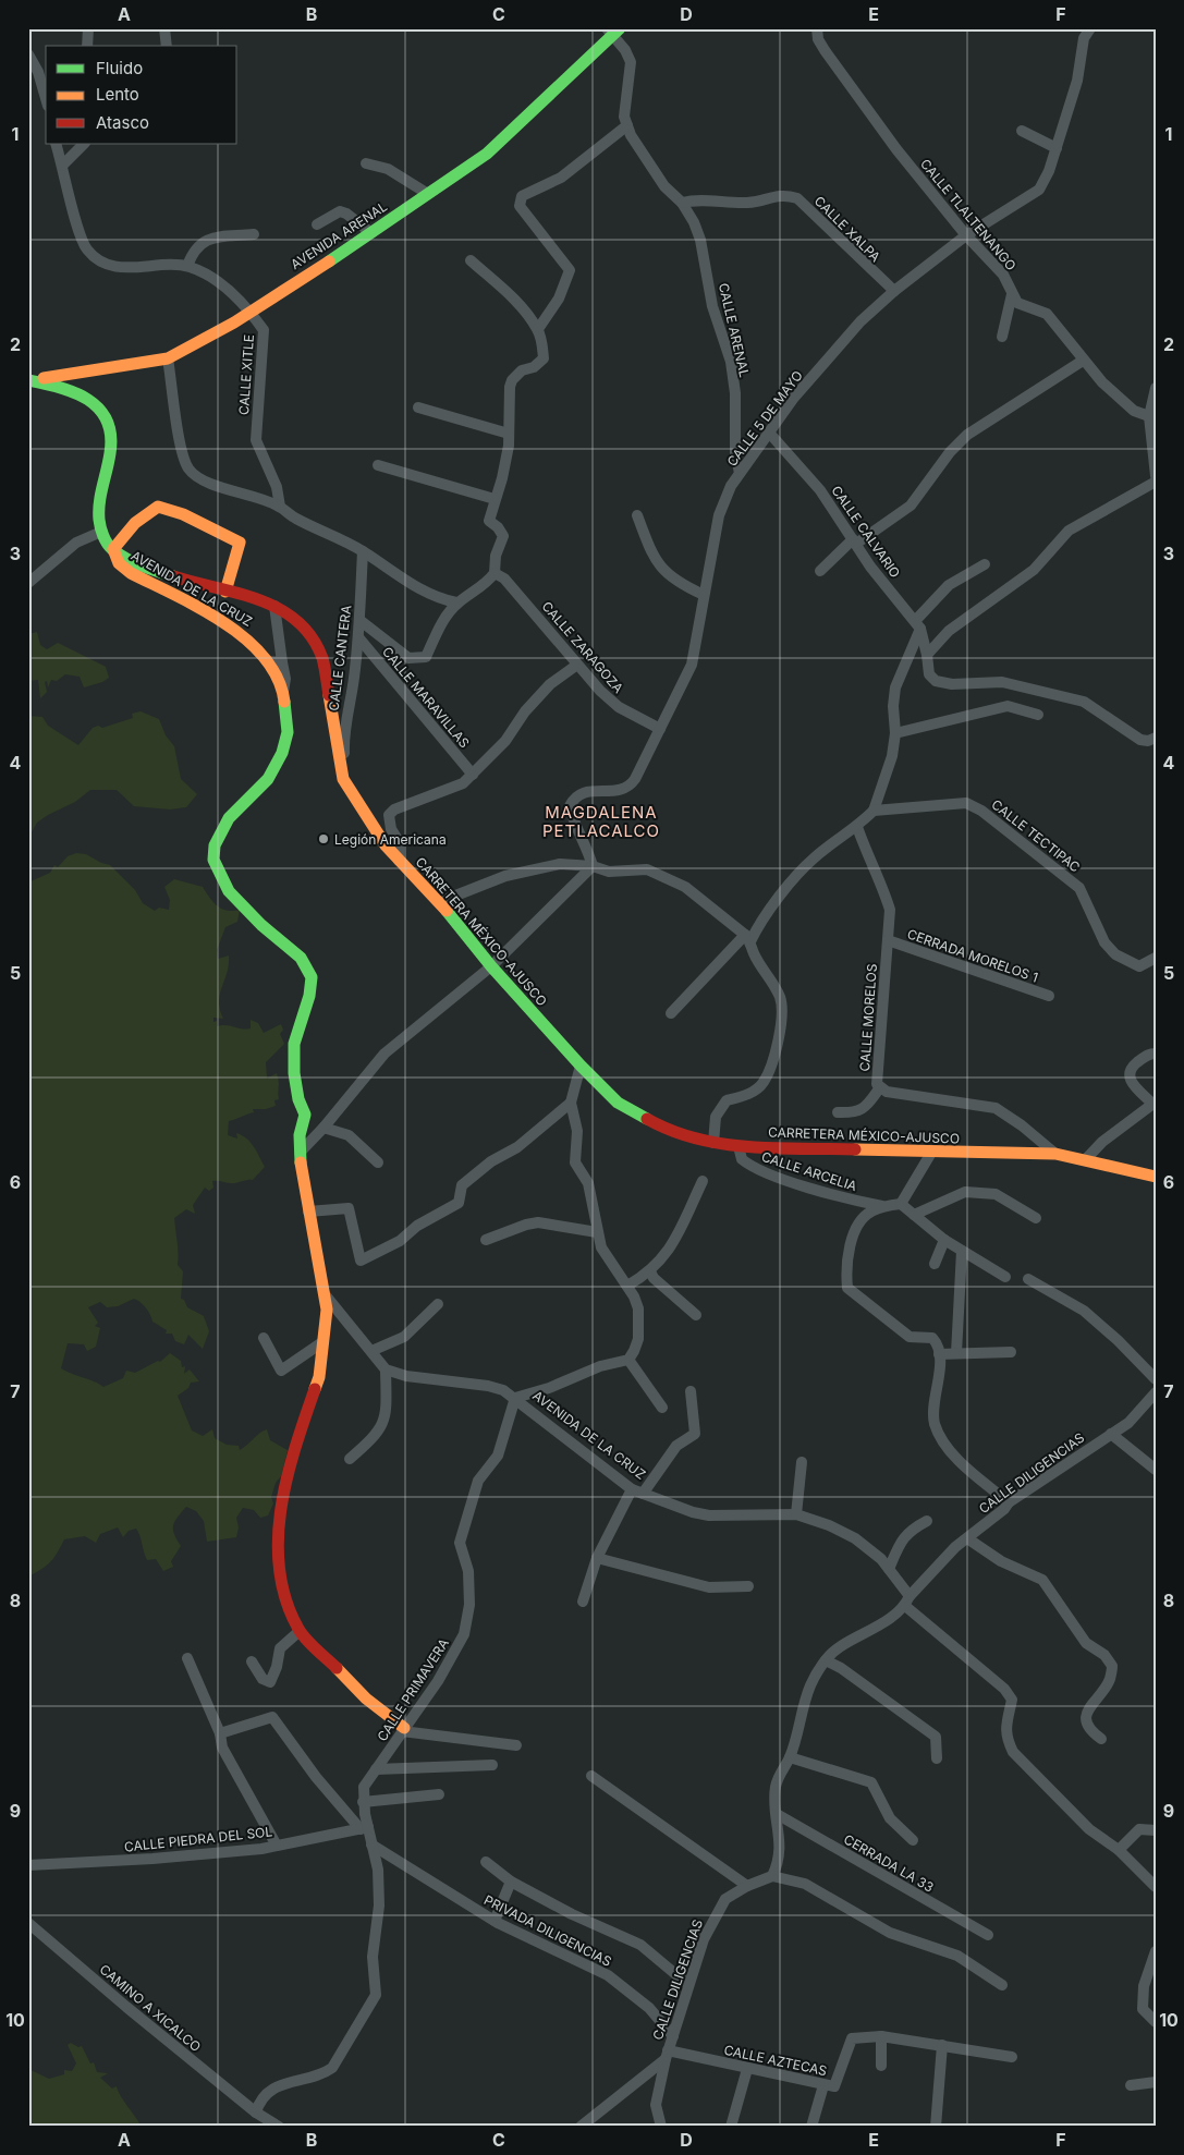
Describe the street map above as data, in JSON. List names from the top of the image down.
{
  "streets": {
    "street": [
      "CALLE TLALTENANGO",
      "CALLE XALPA",
      "AVENIDA ARENAL",
      "CALLE ARENAL",
      "CALLE XITLE",
      "CALLE 5 DE MAYO",
      "CALLE CALVARIO",
      "AVENIDA DE LA CRUZ",
      "CALLE ZARAGOZA",
      "CALLE CANTERA",
      "CALLE MARAVILLAS",
      "CALLE TECTIPAC",
      "CARRETERA MÉXICO-AJUSCO",
      "CERRADA MORELOS 1",
      "CALLE MORELOS",
      "CALLE ARCELIA",
      "CALLE DILIGENCIAS",
      "CALLE PRIMAVERA",
      "CALLE PIEDRA DEL SOL",
      "CERRADA LA 33",
      "PRIVADA DILIGENCIAS",
      "CAMINO A XICALCO",
      "CALLE AZTECAS"
    ]
  },
  "crossings": [
    ["CALLE TLALTENANGO", "CALLE 5 DE MAYO"],
    ["CALLE XALPA", "CALLE ARENAL"],
    ["CALLE XALPA", "CALLE 5 DE MAYO"],
    ["AVENIDA ARENAL", "CALLE ARENAL"],
    ["AVENIDA ARENAL", "CALLE XITLE"],
    ["AVENIDA ARENAL", "CARRETERA MÉXICO-AJUSCO"],
    ["CALLE ARENAL", "CALLE 5 DE MAYO"],
    ["CALLE 5 DE MAYO", "CALLE CALVARIO"],
    ["CALLE 5 DE MAYO", "CALLE ZARAGOZA"],
    ["AVENIDA DE LA CRUZ", "CARRETERA MÉXICO-AJUSCO"],
    ["AVENIDA DE LA CRUZ", "CALLE DILIGENCIAS"],
    ["AVENIDA DE LA CRUZ", "CALLE PRIMAVERA"],
    ["CALLE CANTERA", "CALLE MARAVILLAS"],
    ["CALLE CANTERA", "CARRETERA MÉXICO-AJUSCO"],
    ["CARRETERA MÉXICO-AJUSCO", "CALLE MORELOS"],
    ["CARRETERA MÉXICO-AJUSCO", "CALLE ARCELIA"],
    ["CERRADA MORELOS 1", "CALLE MORELOS"],
    ["CALLE DILIGENCIAS", "CERRADA LA 33"],
    ["CALLE DILIGENCIAS", "PRIVADA DILIGENCIAS"],
    ["CALLE DILIGENCIAS", "CALLE AZTECAS"],
    ["CALLE PRIMAVERA", "CALLE PIEDRA DEL SOL"],
    ["CALLE PRIMAVERA", "PRIVADA DILIGENCIAS"],
    ["CALLE PRIMAVERA", "CAMINO A XICALCO"]
  ],
  "districts": ["MAGDALENA PETLACALCO"],
  "places": ["Legión Americana"],
  "legend": ["Fluido", "Lento", "Atasco"],
  "grid": {
    "columns": [
      "A",
      "B",
      "C",
      "D",
      "E",
      "F"
    ],
    "rows": [
      "1",
      "2",
      "3",
      "4",
      "5",
      "6",
      "7",
      "8",
      "9",
      "10"
    ]
  }
}
